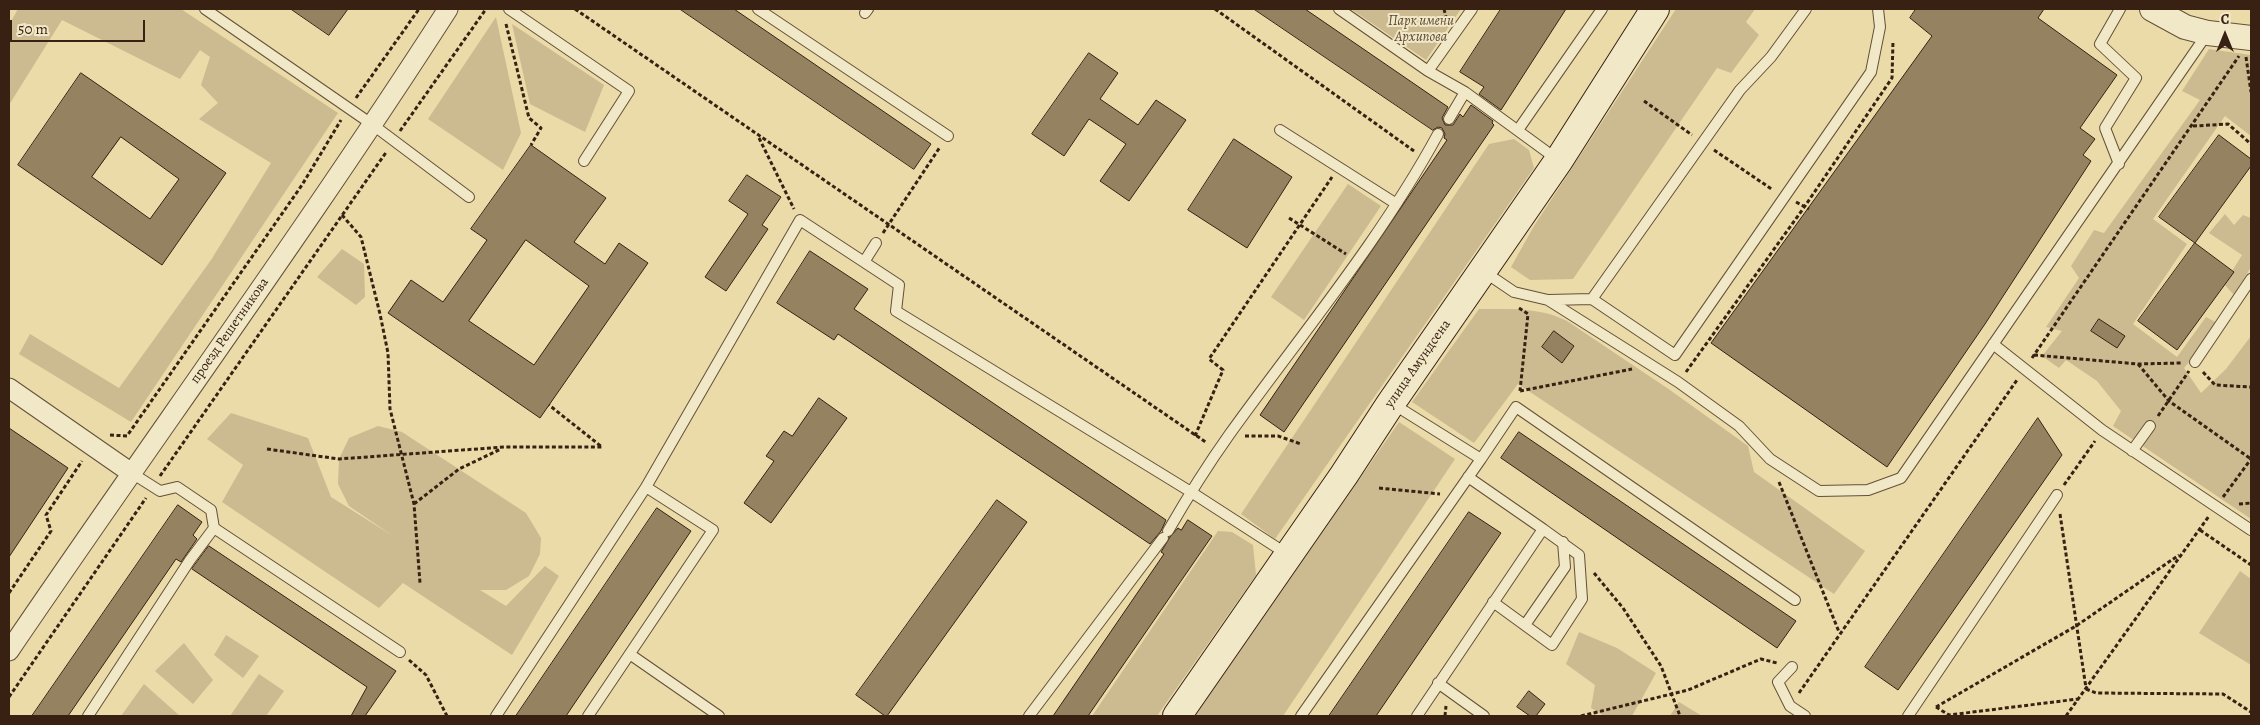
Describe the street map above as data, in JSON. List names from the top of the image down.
{
  "streets": {
    "main road": ["улица Амундсена"],
    "street": ["проезд Решетникова"]
  },
  "parks": ["Парк имени Архипова"],
  "scale_bar": "50 m",
  "north": "top"
}
